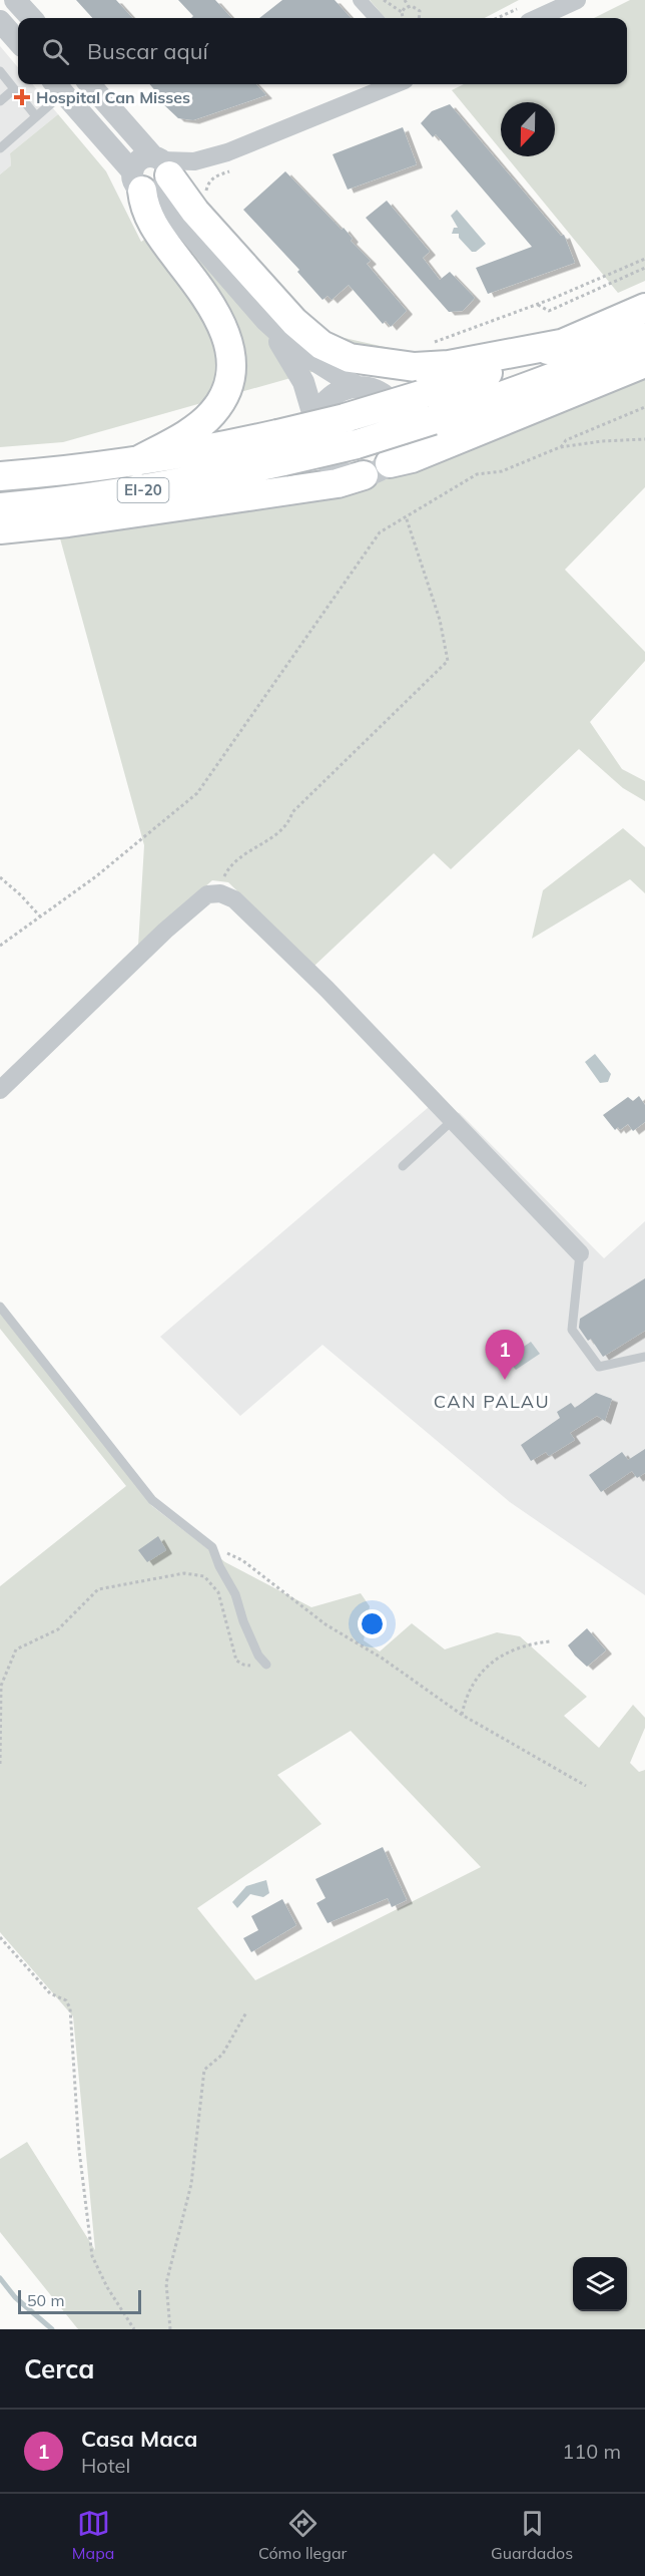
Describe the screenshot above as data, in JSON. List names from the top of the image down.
{
  "streets": {
    "highway": ["EI-20"]
  },
  "districts": ["CAN PALAU"],
  "places": {
    "health": ["Hospital Can Misses"]
  },
  "scale_bar": "50 m",
  "north": "bottom",
  "page": {
    "search": "Buscar aquí",
    "pins": "1",
    "scale": "50 m",
    "heading": "Cerca",
    "list": [
      {
        "mark": "1",
        "name": "Casa Maca",
        "note": "Hotel",
        "value": "110 m"
      }
    ],
    "nav": ["Mapa", "Cómo llegar", "Guardados"]
  }
}
